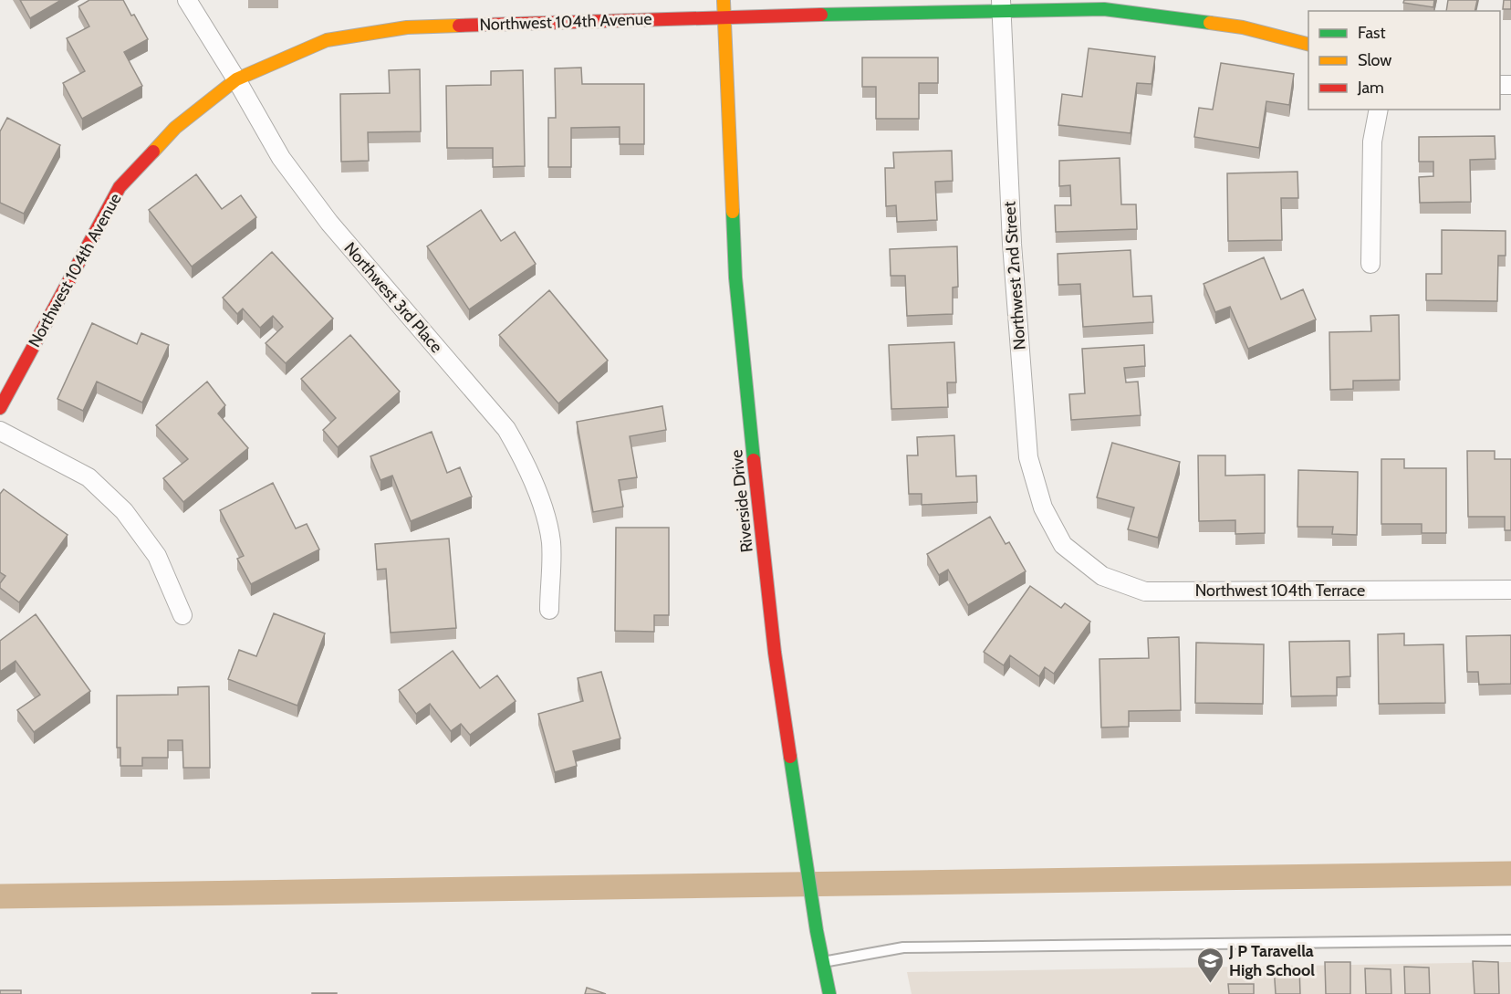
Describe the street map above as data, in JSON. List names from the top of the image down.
{
  "streets": {
    "street": [
      "Northwest 104th Avenue",
      "Northwest 2nd Street",
      "Northwest 3rd Place",
      "Riverside Drive",
      "Northwest 104th Terrace"
    ]
  },
  "crossings": [
    ["Northwest 104th Avenue", "Northwest 2nd Street"],
    ["Northwest 104th Avenue", "Northwest 3rd Place"],
    ["Northwest 104th Avenue", "Riverside Drive"],
    ["Northwest 2nd Street", "Northwest 104th Terrace"]
  ],
  "places": {
    "school or university": ["J P Taravella High School"]
  },
  "legend": ["Fast", "Slow", "Jam"]
}
